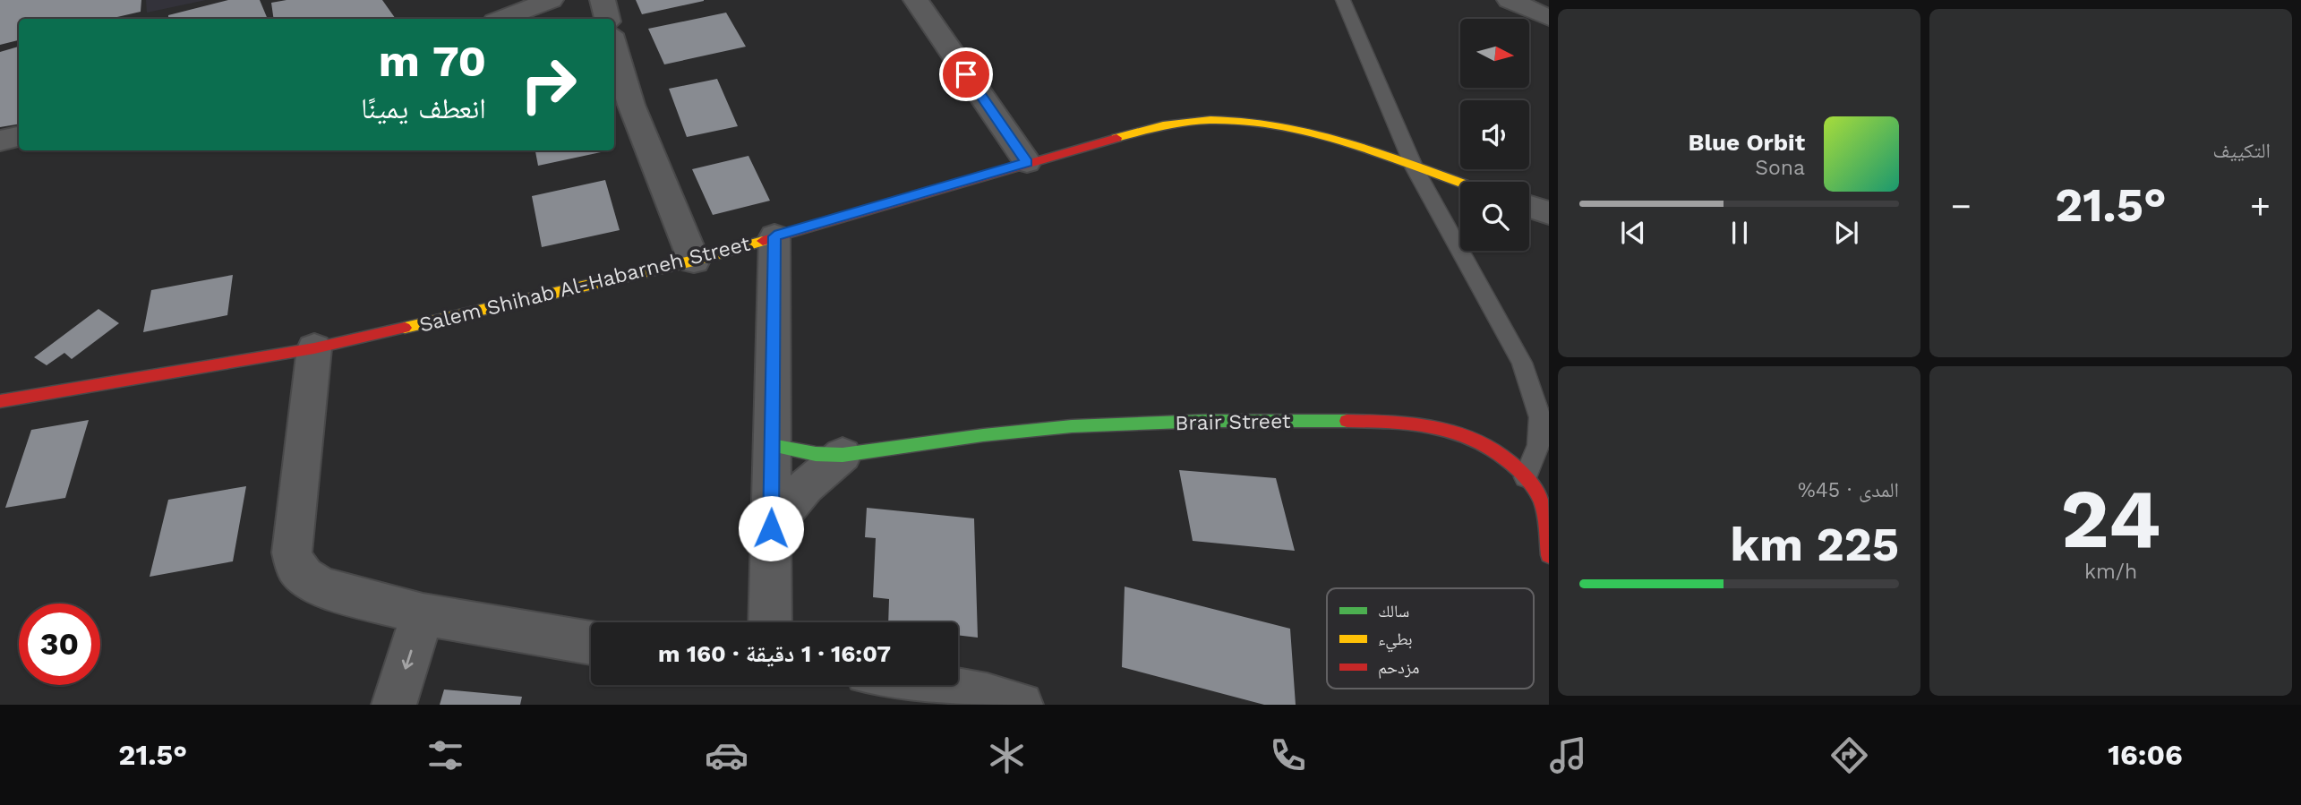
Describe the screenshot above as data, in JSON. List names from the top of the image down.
{
  "streets": {
    "street": ["Salem Shihab Al-Habarneh Street", "Brair Street"]
  },
  "legend": ["سالك", "بطيء", "مزدحم"],
  "north": "right",
  "page": {
    "tile": [
      "التكييف",
      ["24", "km/h"],
      ["المدى · 45%", "225 km"]
    ],
    "turn": ["70 m", "انعطف يمينًا"],
    "song": ["Blue Orbit", "Sona"],
    "heat": ["−", "21.5°", "+"],
    "limit": "30",
    "trip": "16:07 · 1 دقيقة · 160 m",
    "tabs": ["16:06", "21.5°"]
  }
}
